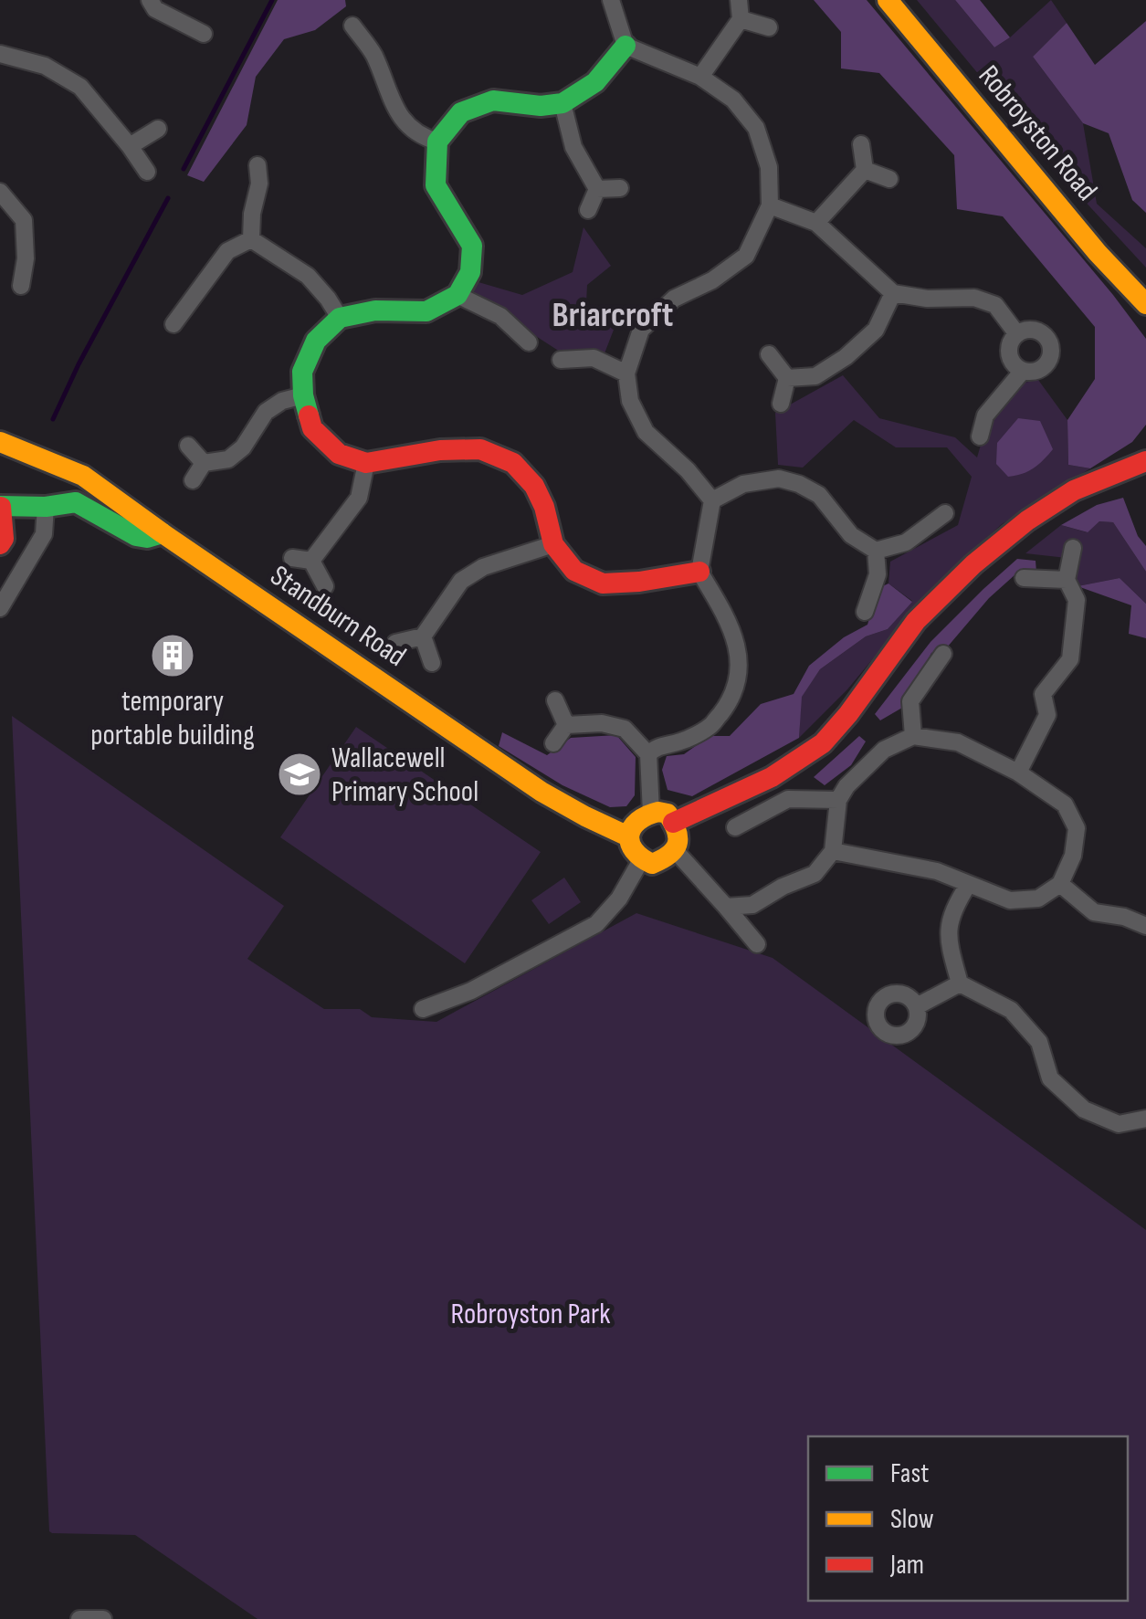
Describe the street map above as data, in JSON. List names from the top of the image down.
{
  "streets": {
    "street": ["Robroyston Road", "Standburn Road"]
  },
  "districts": ["Briarcroft"],
  "parks": ["Robroyston Park"],
  "places": {
    "building": ["temporary portable building"],
    "school or university": ["Wallacewell Primary School"]
  },
  "legend": ["Fast", "Slow", "Jam"]
}
